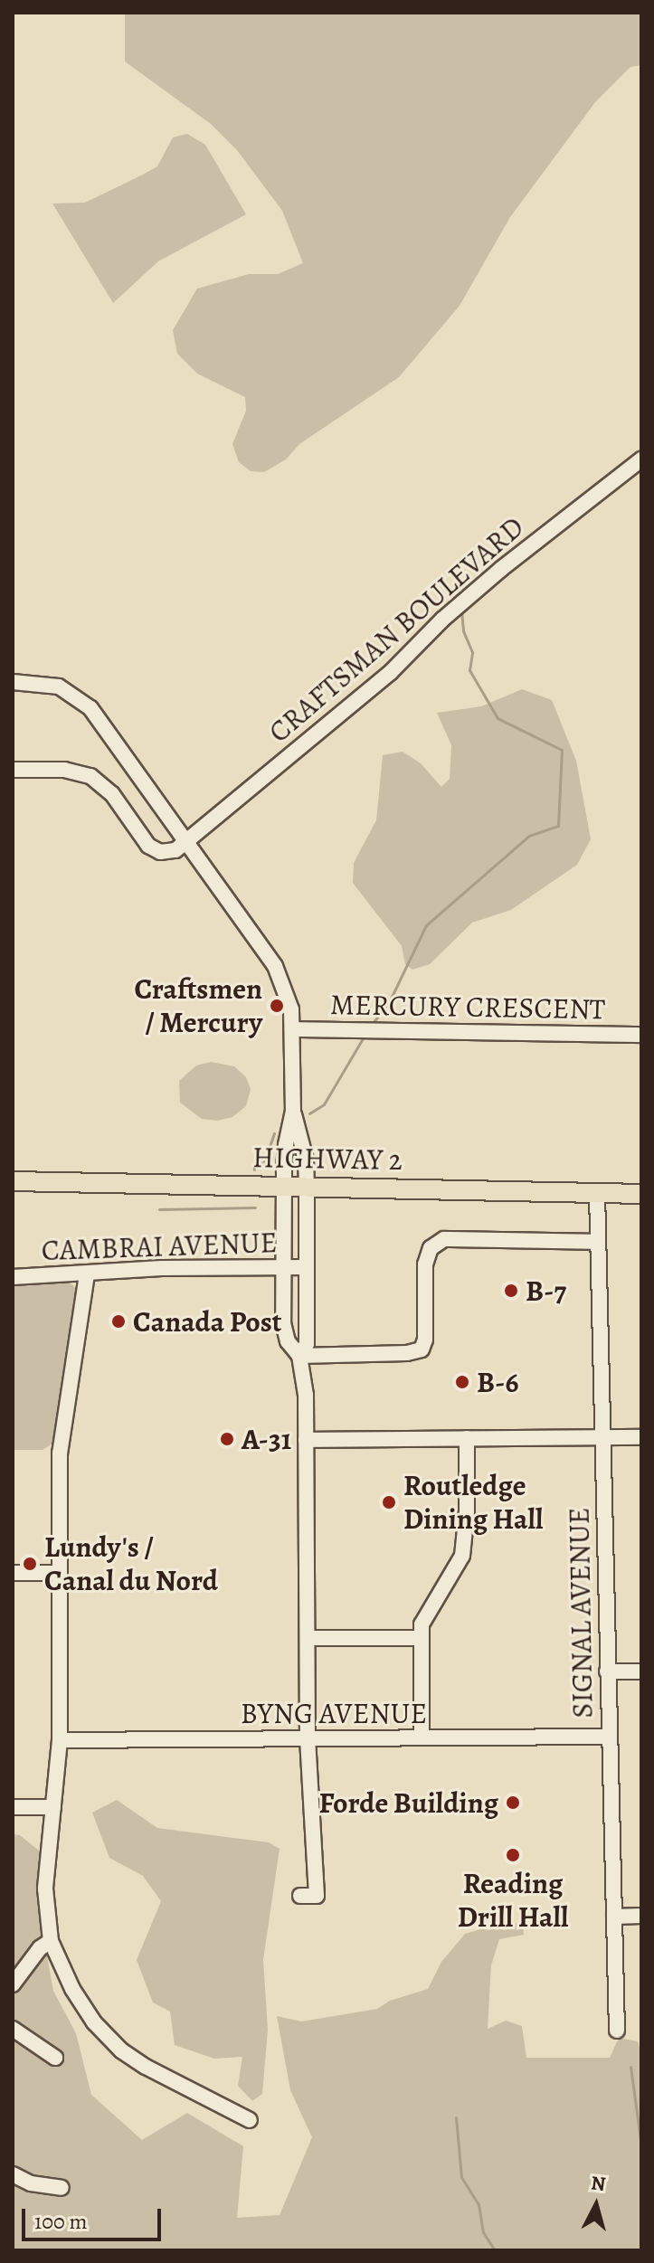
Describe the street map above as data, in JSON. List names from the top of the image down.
{
  "streets": {
    "main road": ["HIGHWAY 2"],
    "street": [
      "CRAFTSMAN BOULEVARD",
      "MERCURY CRESCENT",
      "CAMBRAI AVENUE",
      "SIGNAL AVENUE",
      "BYNG AVENUE"
    ]
  },
  "crossings": [
    ["HIGHWAY 2", "SIGNAL AVENUE"],
    ["SIGNAL AVENUE", "BYNG AVENUE"]
  ],
  "places": [
    "Craftsmen / Mercury",
    "B-7",
    "Canada Post",
    "B-6",
    "A-31",
    "Routledge Dining Hall",
    "Lundy's / Canal du Nord",
    "Forde Building",
    "Reading Drill Hall"
  ],
  "scale_bar": "100 m",
  "north": "top"
}
